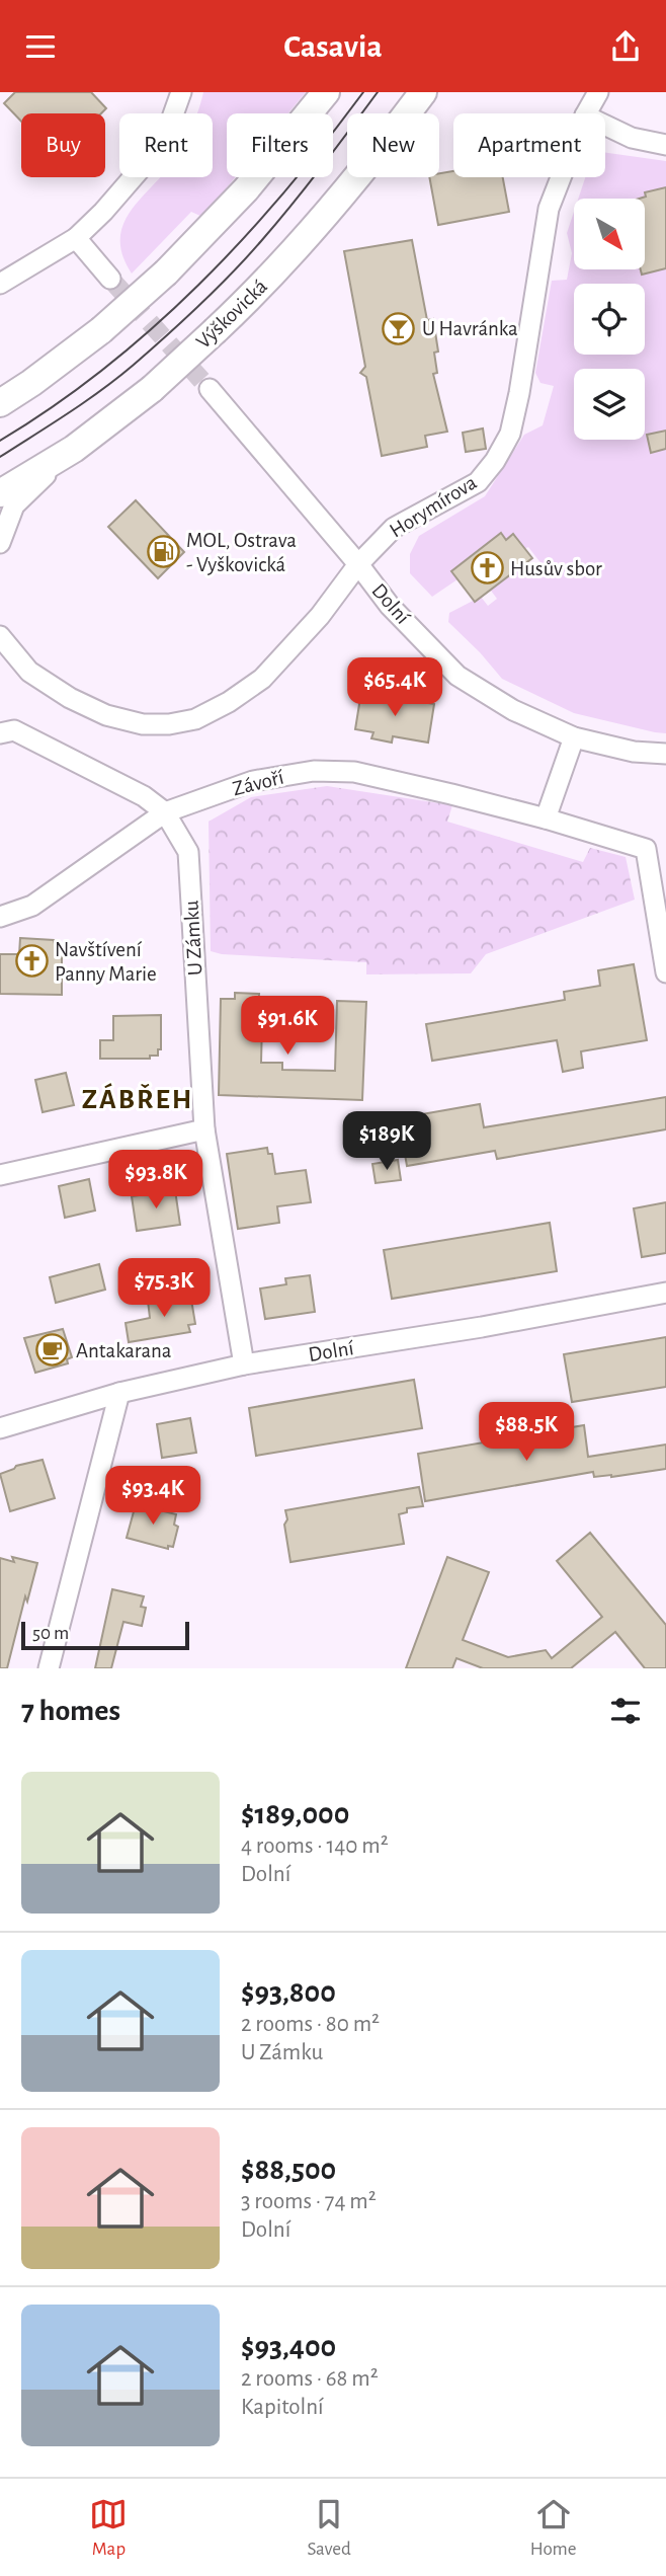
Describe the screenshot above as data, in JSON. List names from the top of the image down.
{
  "streets": {
    "street": [
      "Výškovická",
      "Horymírova",
      "Dolní",
      "Závoří",
      "U Zámku"
    ]
  },
  "crossings": [
    ["Horymírova", "Dolní"],
    ["Dolní", "U Zámku"],
    ["Závoří", "U Zámku"]
  ],
  "districts": ["ZÁBŘEH"],
  "places": {
    "bar": ["U Havránka"],
    "fuel station": ["MOL, Ostrava - Vyškovická"],
    "church": ["Husův sbor", "Navštívení Panny Marie"],
    "cafe": ["Antakarana"]
  },
  "scale_bar": "50 m",
  "north": "bottom right",
  "page": {
    "header": "Casavia",
    "chip": [
      "Buy",
      "Rent",
      "Filters",
      "New",
      "Apartment"
    ],
    "price": [
      "$65.4K",
      "$91.6K",
      "$189K",
      "$93.8K",
      "$75.3K",
      "$88.5K",
      "$93.4K"
    ],
    "scale": "50 m",
    "heading": "7 homes",
    "list": [
      {
        "name": "$189,000",
        "note": "4 rooms · 140 m² · Dolní"
      },
      {
        "name": "$93,800",
        "note": "2 rooms · 80 m² · U Zámku"
      },
      {
        "name": "$88,500",
        "note": "3 rooms · 74 m² · Dolní"
      },
      {
        "name": "$93,400",
        "note": "2 rooms · 68 m² · Kapitolní"
      }
    ],
    "tabs": ["Map", "Saved", "Home"]
  }
}
